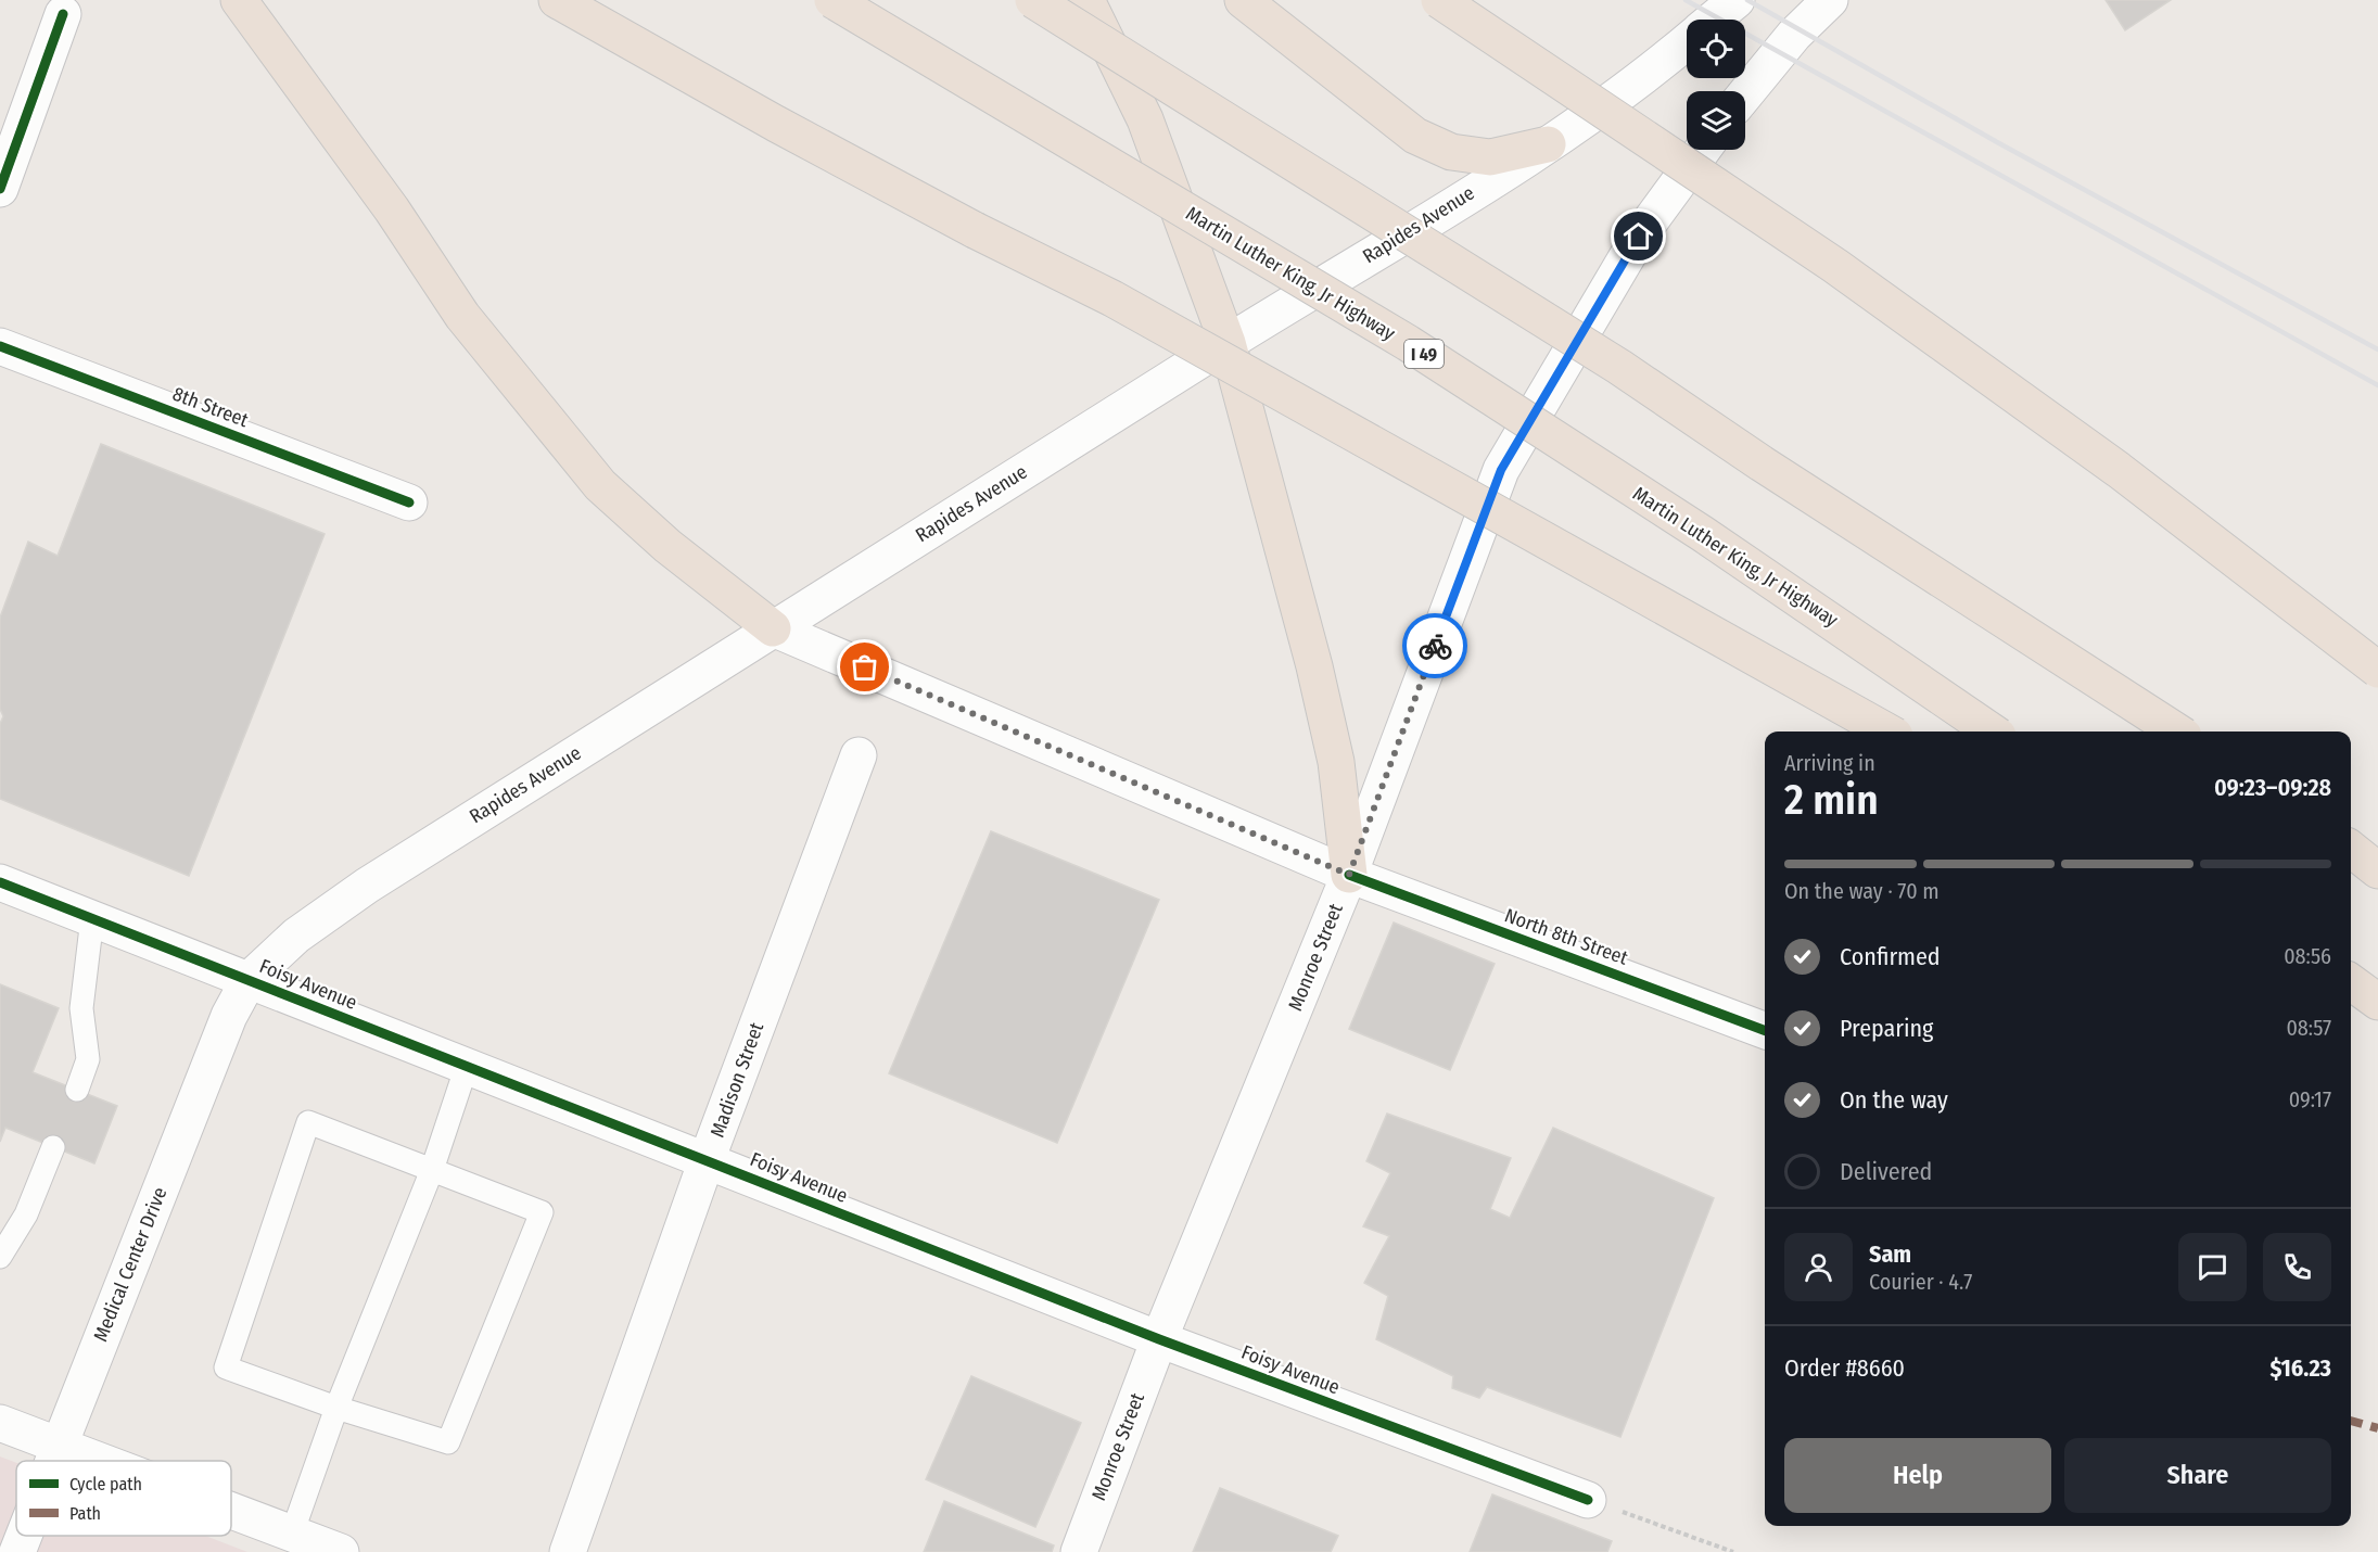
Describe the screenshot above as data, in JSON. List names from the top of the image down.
{
  "streets": {
    "highway": ["Martin Luther King, Jr Highway", "I 49"],
    "main road": [
      "Rapides Avenue",
      "8th Street",
      "North 8th Street",
      "Monroe Street",
      "Foisy Avenue",
      "Madison Street",
      "Medical Center Drive"
    ]
  },
  "crossings": [
    ["Rapides Avenue", "Foisy Avenue"],
    ["Rapides Avenue", "Medical Center Drive"],
    ["North 8th Street", "Monroe Street"],
    ["Monroe Street", "Foisy Avenue"],
    ["Foisy Avenue", "Madison Street"],
    ["Foisy Avenue", "Medical Center Drive"]
  ],
  "legend": ["Cycle path", "Path"],
  "page": {
    "heading": ["2 min", "Arriving in", "09:23–09:28"],
    "panel": [
      "Sam",
      "Courier · 4.7",
      "Order #8660",
      "$16.23"
    ],
    "bar": "On the way · 70 m",
    "list": [
      ["Confirmed", "08:56"],
      ["Preparing", "08:57"],
      ["On the way", "09:17"],
      "Delivered"
    ],
    "buttons": ["Help", "Share"]
  }
}
